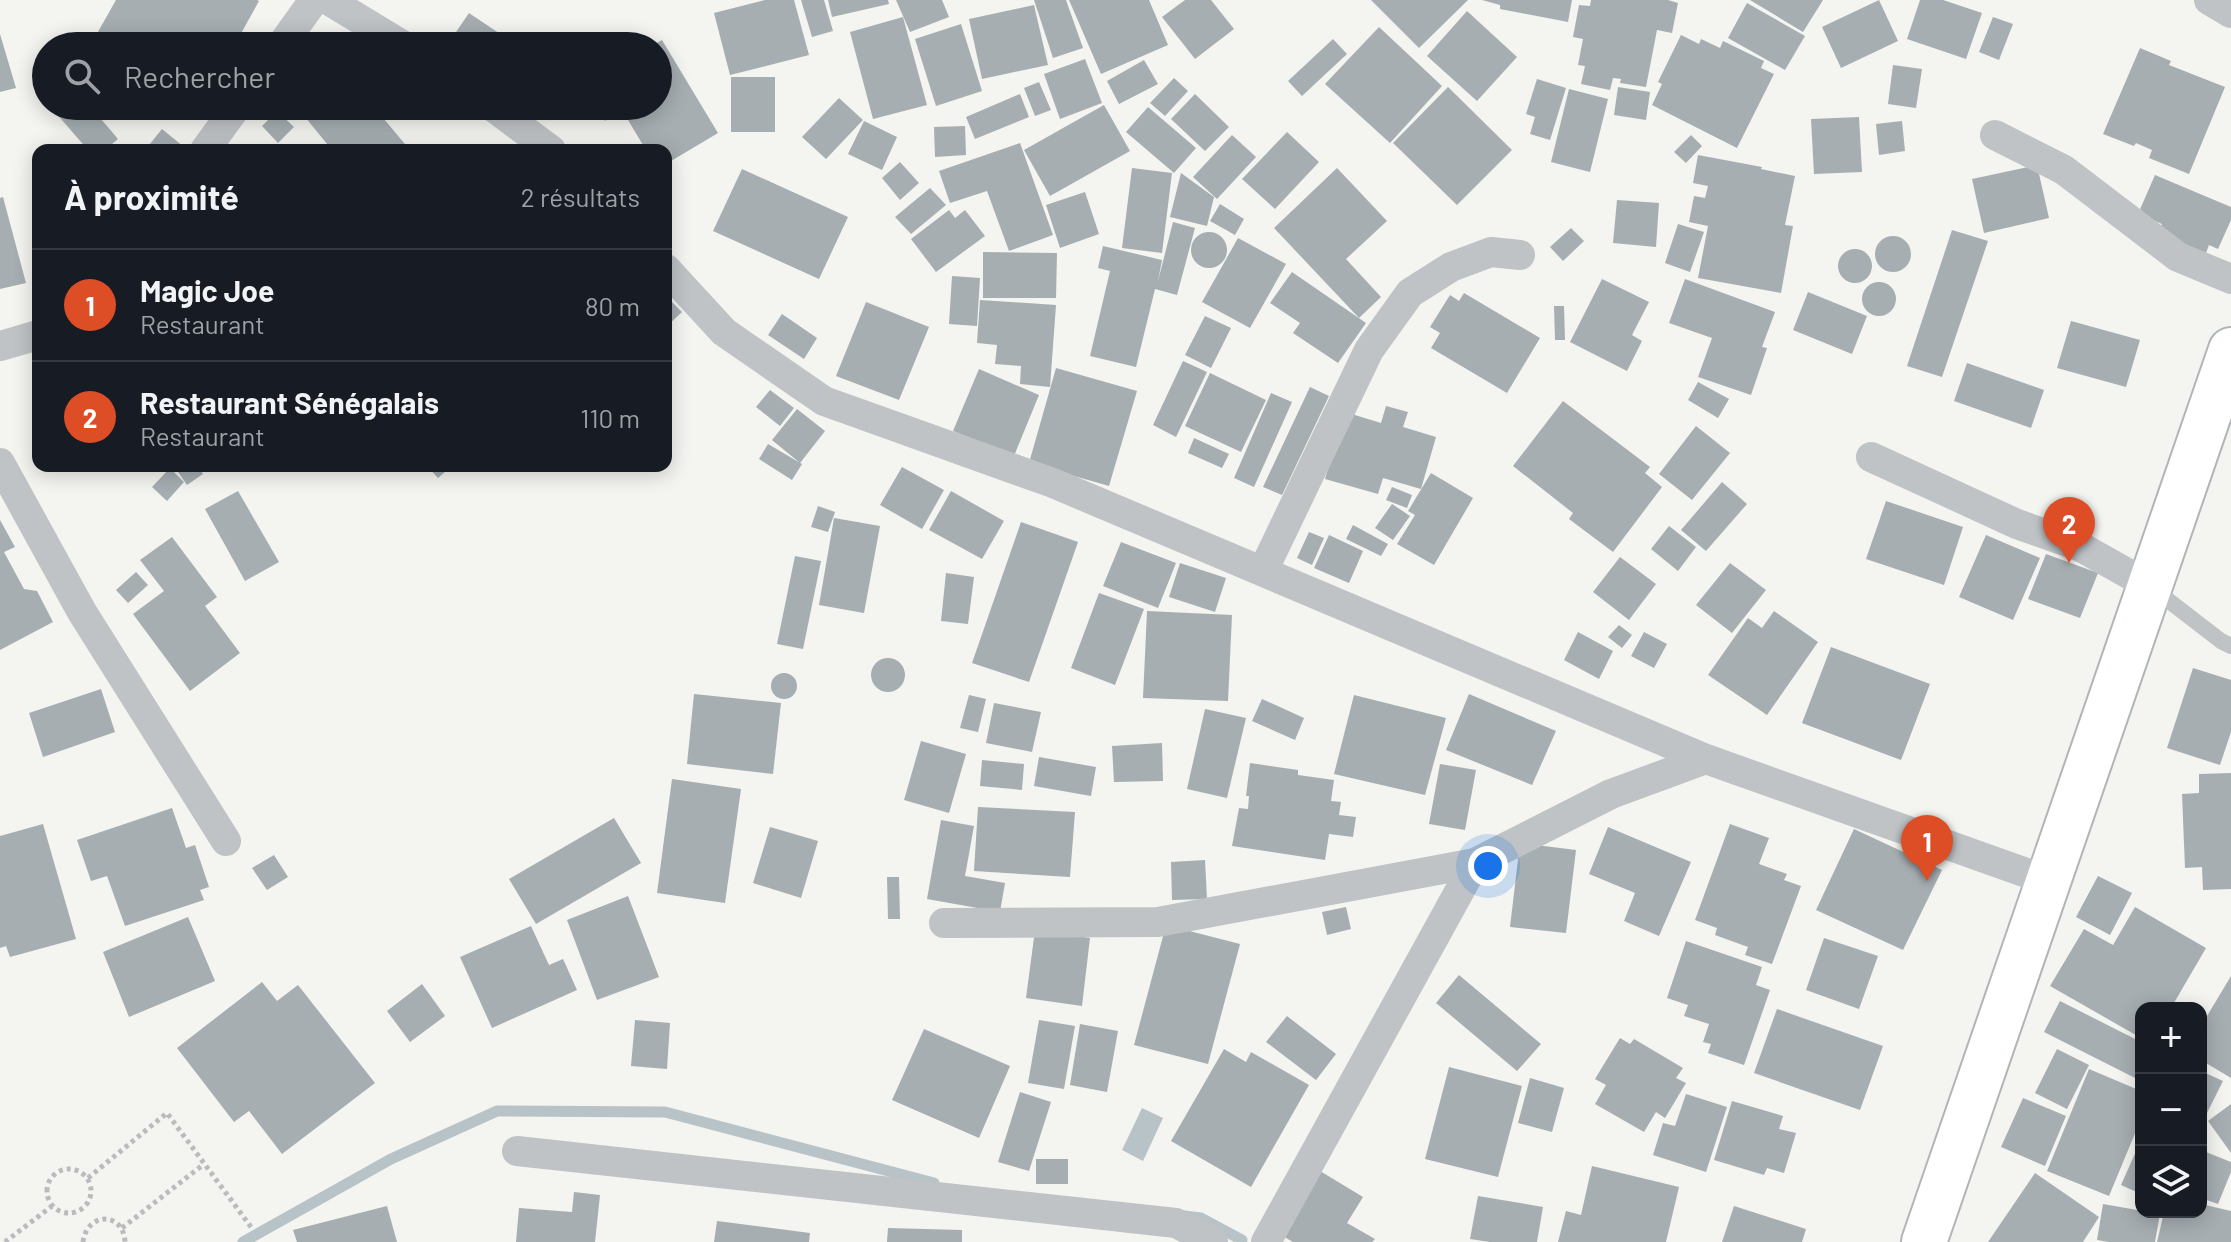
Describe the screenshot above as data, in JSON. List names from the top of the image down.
{
  "page": {
    "search": "Rechercher",
    "heading": ["À proximité", "2 résultats"],
    "list": [
      {
        "mark": "1",
        "name": "Magic Joe",
        "note": "Restaurant",
        "value": "80 m"
      },
      {
        "mark": "2",
        "name": "Restaurant Sénégalais",
        "note": "Restaurant",
        "value": "110 m"
      }
    ],
    "pins": ["2", "1"],
    "map_buttons": ["+", "−"]
  }
}
